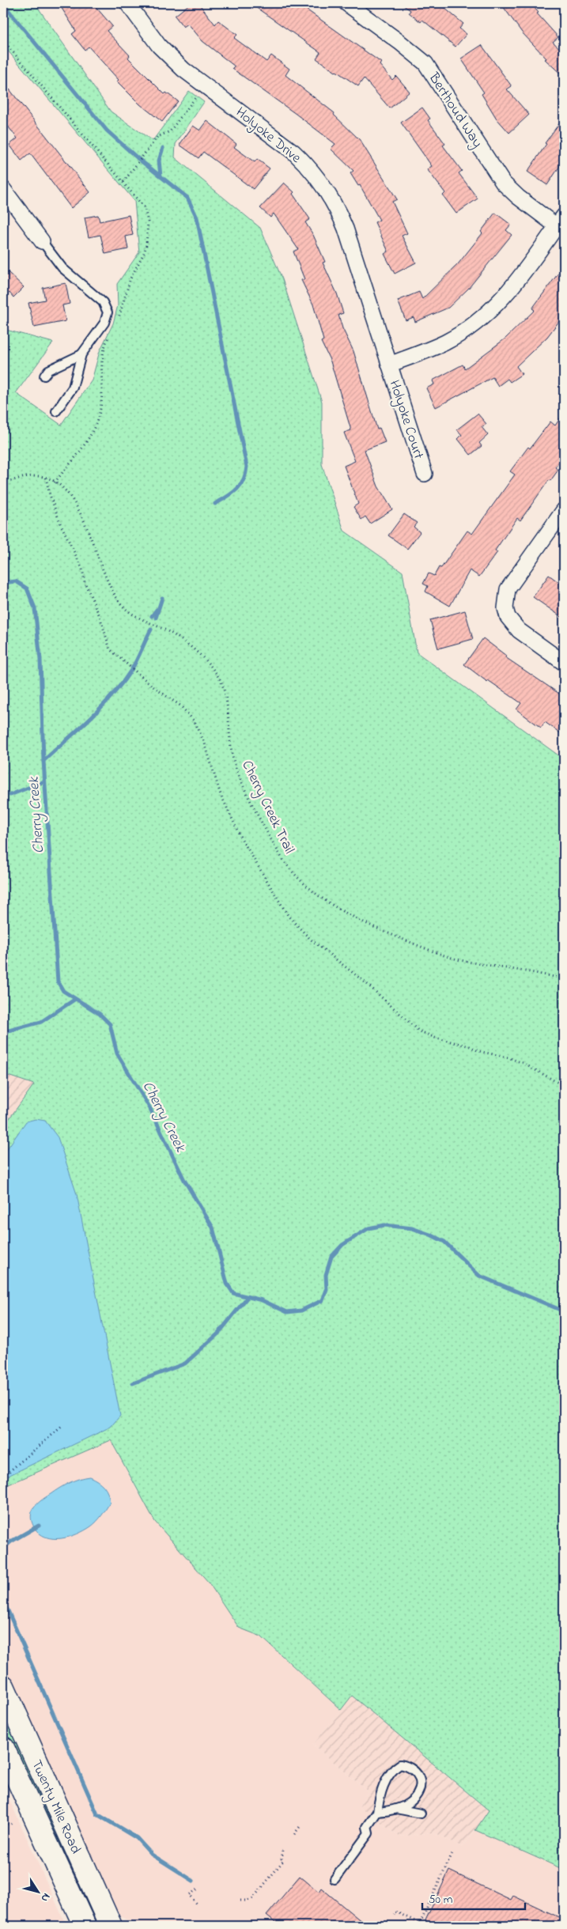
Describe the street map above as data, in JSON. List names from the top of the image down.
{
  "streets": {
    "main road": ["Twenty Mile Road"],
    "street": ["Berthoud Way", "Holyoke Drive", "Holyoke Court"],
    "path": ["Cherry Creek Trail"]
  },
  "crossings": [
    ["Holyoke Drive", "Holyoke Court"]
  ],
  "water": ["Cherry Creek"],
  "scale_bar": "50 m",
  "north": "bottom right"
}
